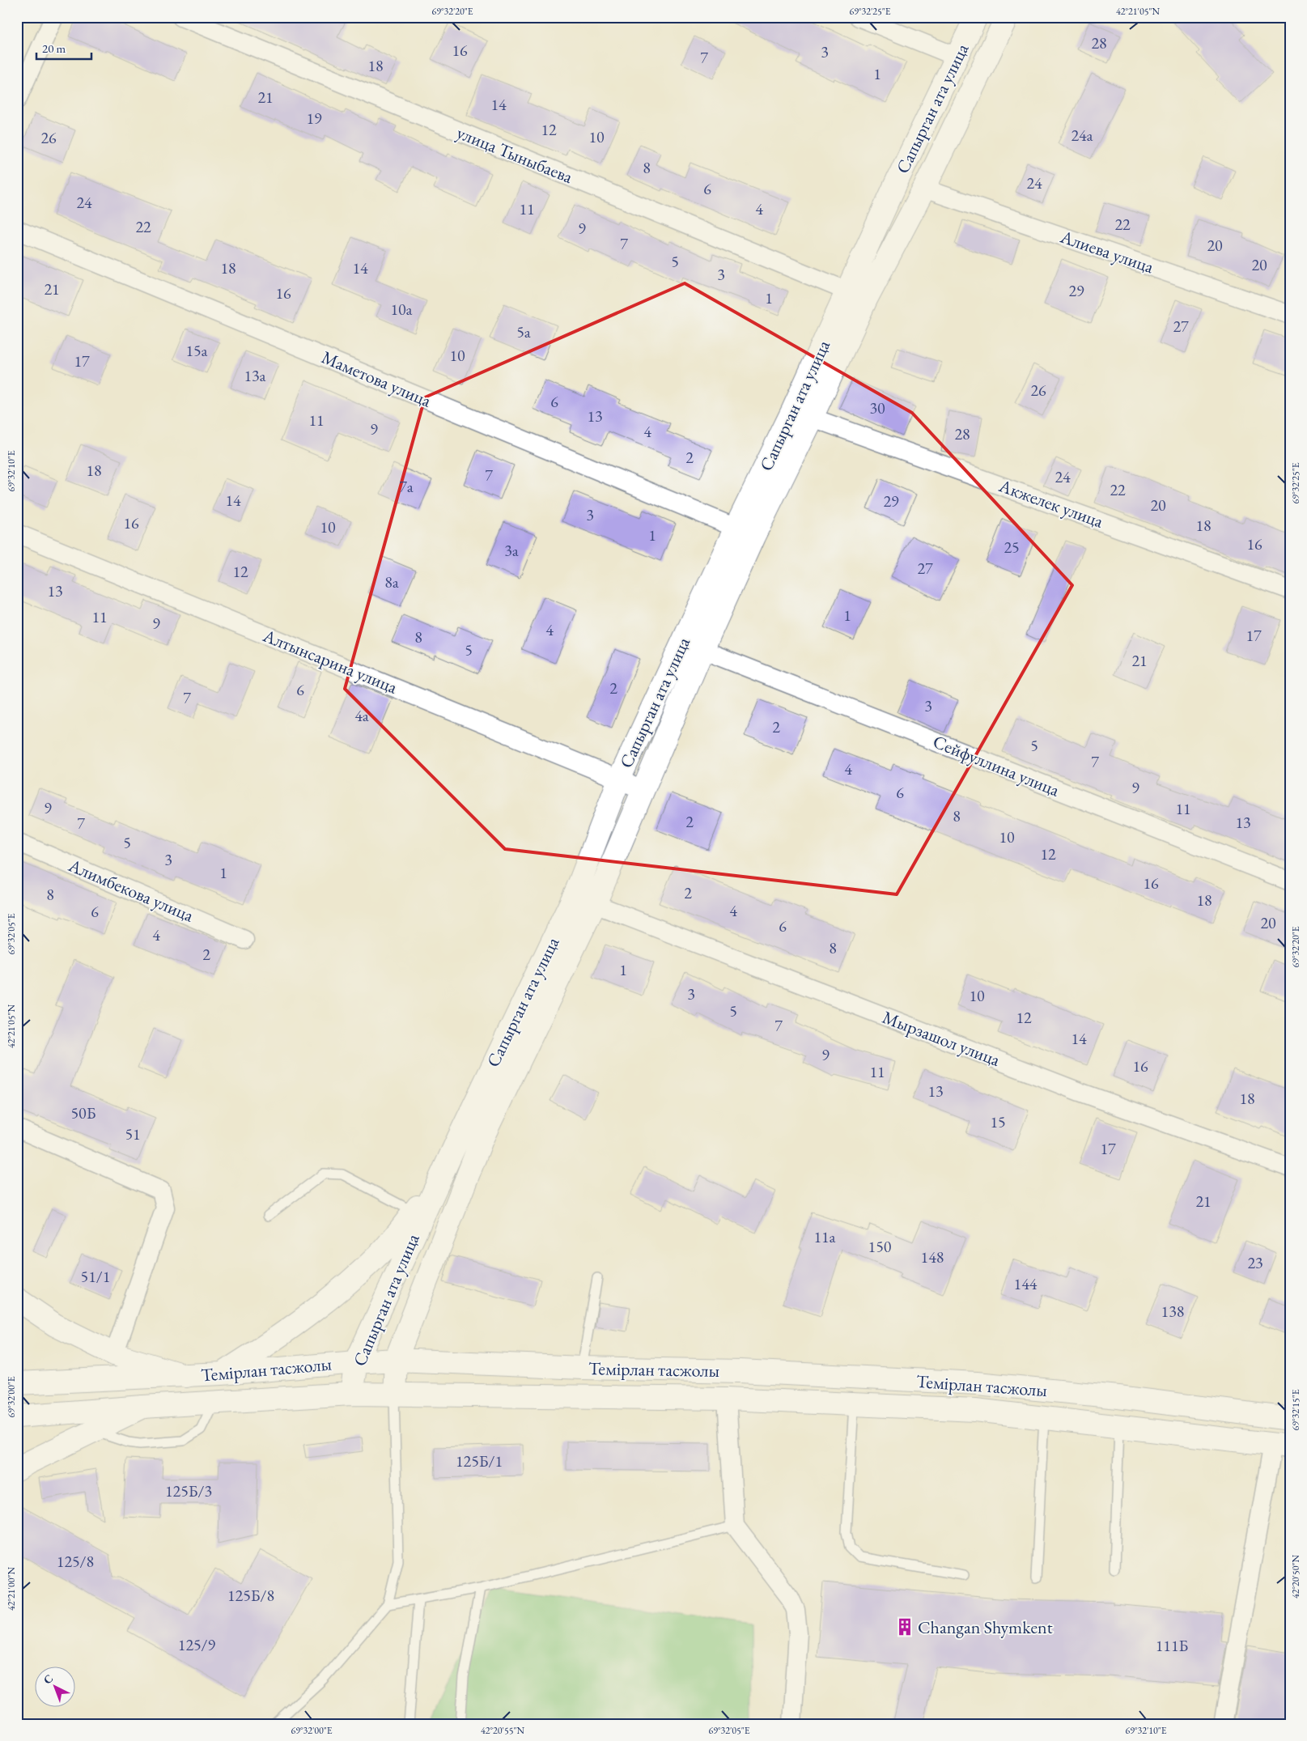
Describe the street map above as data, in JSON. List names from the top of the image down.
{
  "streets": {
    "main road": ["Сапырган ата улица", "Темірлан тасжолы"],
    "street": [
      "улица Тыныбаева",
      "Алиева улица",
      "Маметова улица",
      "Акжелек улица",
      "Алтынсарина улица",
      "Сейфуллина улица",
      "Алимбекова улица",
      "Мырзашол улица"
    ]
  },
  "crossings": [
    ["Сапырган ата улица", "улица Тыныбаева"],
    ["Сапырган ата улица", "Алиева улица"],
    ["Сапырган ата улица", "Маметова улица"],
    ["Сапырган ата улица", "Акжелек улица"],
    ["Сапырган ата улица", "Алтынсарина улица"],
    ["Сапырган ата улица", "Сейфуллина улица"],
    ["Сапырган ата улица", "Мырзашол улица"],
    ["Сапырган ата улица", "Темірлан тасжолы"]
  ],
  "places": {
    "building": ["Changan Shymkent"]
  },
  "house_numbers": [
    "28",
    "16",
    "3",
    "7",
    "18",
    "1",
    "21",
    "14",
    "19",
    "12",
    "24а",
    "10",
    "26",
    "8",
    "24",
    "6",
    "24",
    "11",
    "4",
    "22",
    "22",
    "9",
    "7",
    "20",
    "5",
    "20",
    "18",
    "14",
    "3",
    "21",
    "29",
    "16",
    "1",
    "10а",
    "27",
    "5а",
    "15а",
    "10",
    "17",
    "13а",
    "26",
    "6",
    "30",
    "13",
    "11",
    "9",
    "4",
    "28",
    "2",
    "18",
    "7",
    "24",
    "7а",
    "22",
    "14",
    "29",
    "20",
    "3",
    "16",
    "18",
    "10",
    "1",
    "16",
    "25",
    "3а",
    "27",
    "12",
    "8а",
    "13",
    "1",
    "11",
    "9",
    "4",
    "17",
    "8",
    "5",
    "21",
    "2",
    "6",
    "7",
    "3",
    "4а",
    "2",
    "5",
    "7",
    "4",
    "9",
    "6",
    "9",
    "11",
    "8",
    "2",
    "13",
    "7",
    "10",
    "5",
    "12",
    "3",
    "1",
    "16",
    "2",
    "8",
    "18",
    "4",
    "6",
    "20",
    "6",
    "4",
    "8",
    "2",
    "1",
    "3",
    "10",
    "5",
    "12",
    "7",
    "14",
    "9",
    "16",
    "11",
    "13",
    "18",
    "50Б",
    "15",
    "51",
    "17",
    "21",
    "11а",
    "150",
    "148",
    "23",
    "51/1",
    "144",
    "138",
    "125Б/1",
    "125Б/3",
    "125/8",
    "125Б/8",
    "125/9",
    "111Б"
  ],
  "scale_bar": "20 m",
  "north": "top left",
  "coordinates": [
    "69°32'20\"E",
    "69°32'25\"E",
    "42°21'05\"N",
    "69°32'10\"E",
    "69°32'05\"E",
    "69°32'00\"E",
    "69°32'15\"E",
    "42°20'50\"N",
    "42°21'00\"N",
    "42°20'55\"N"
  ]
}
